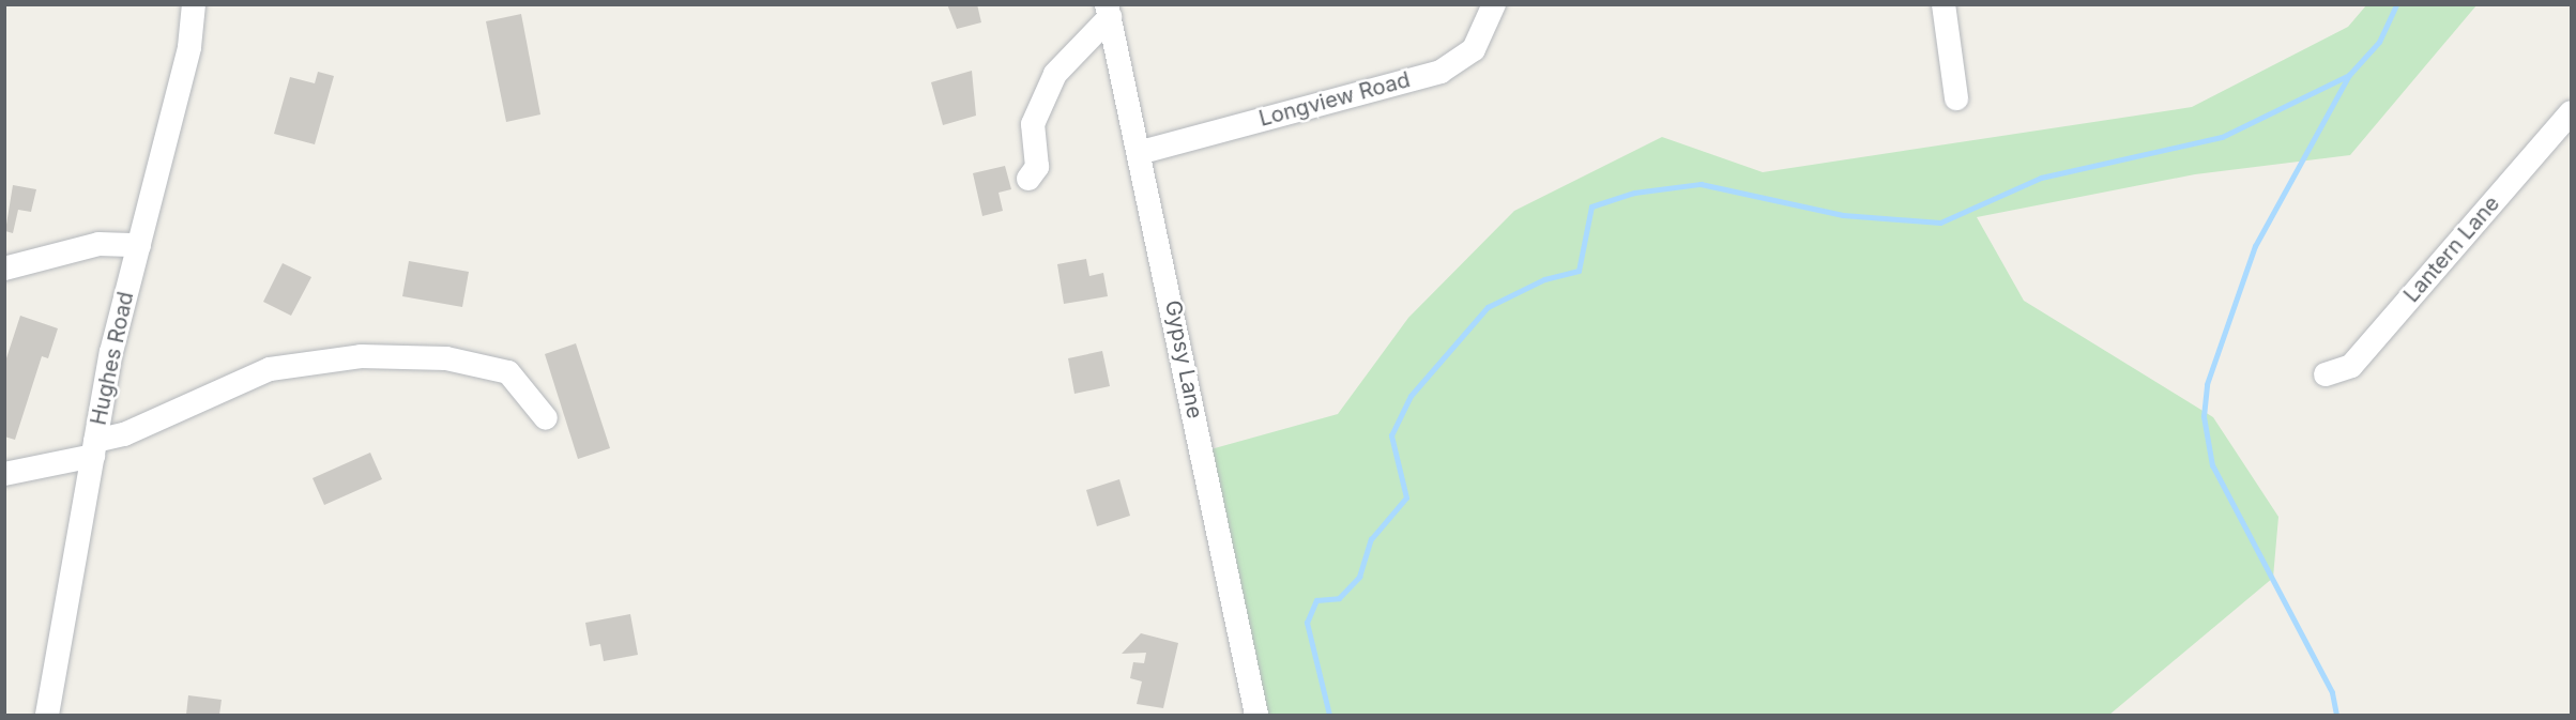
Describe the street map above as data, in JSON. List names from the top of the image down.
{
  "streets": {
    "street": [
      "Longview Road",
      "Lantern Lane",
      "Hughes Road",
      "Gypsy Lane"
    ]
  },
  "crossings": [
    ["Longview Road", "Gypsy Lane"]
  ]
}
